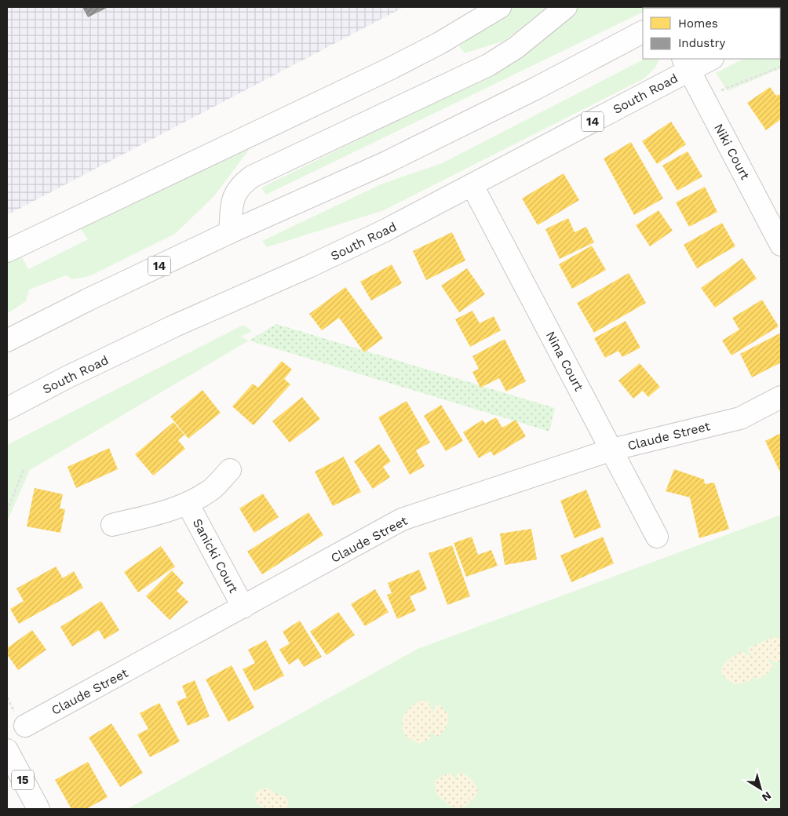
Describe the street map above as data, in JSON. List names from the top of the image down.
{
  "streets": {
    "main road": [
      "South Road",
      "14",
      "Niki Court",
      "Nina Court",
      "Claude Street",
      "Sanicki Court",
      "15"
    ]
  },
  "crossings": [
    ["South Road", "Niki Court"],
    ["South Road", "Nina Court"],
    ["Nina Court", "Claude Street"],
    ["Claude Street", "Sanicki Court"]
  ],
  "legend": ["Homes", "Industry"],
  "north": "bottom right"
}
